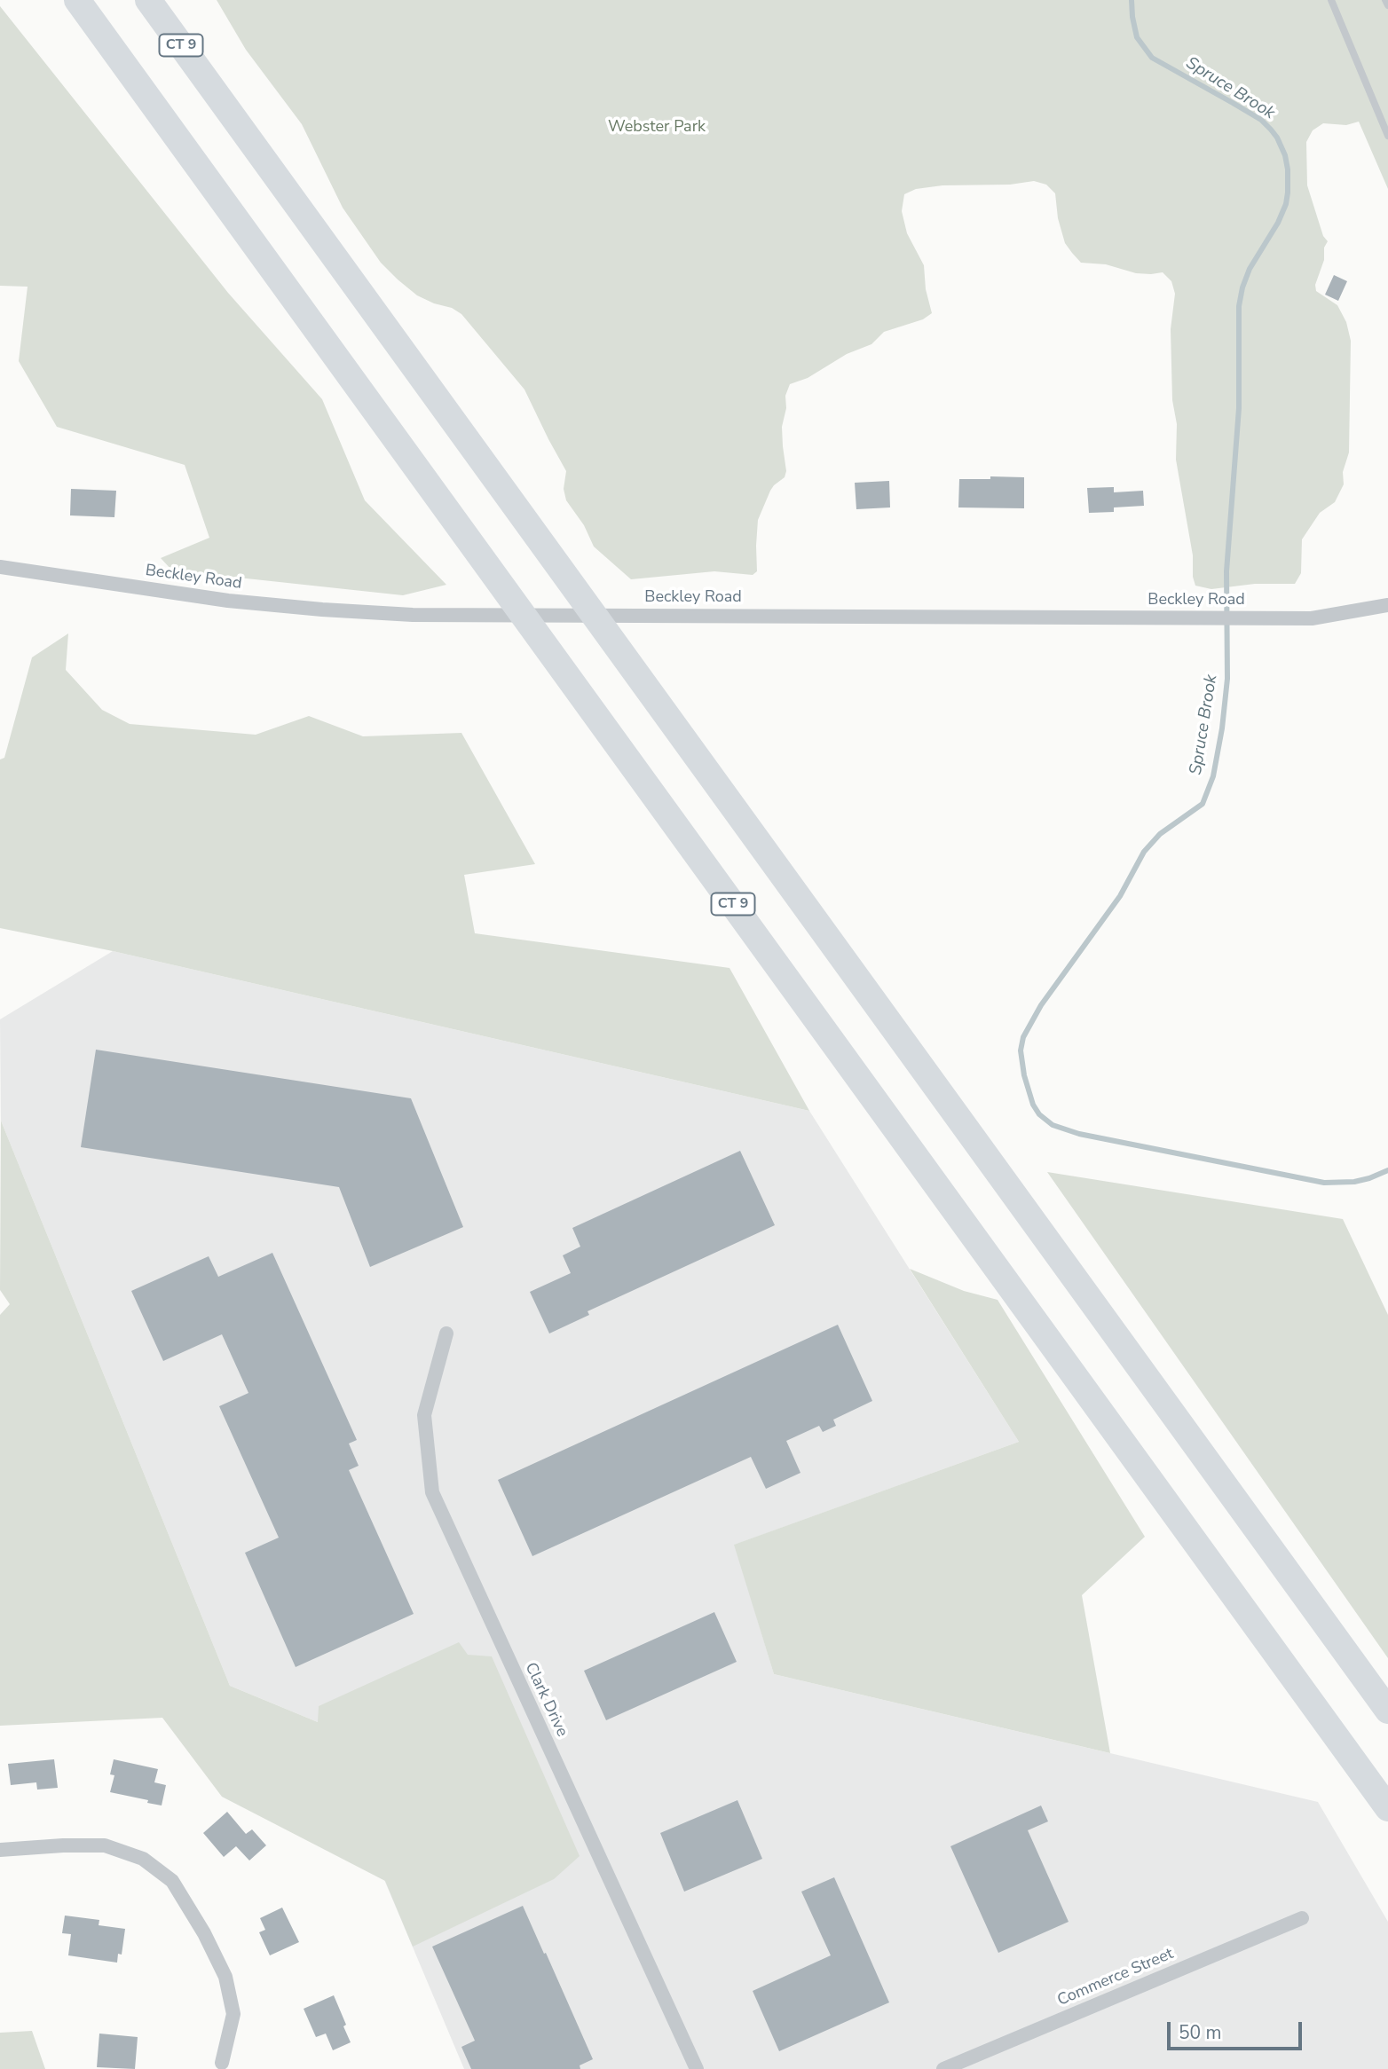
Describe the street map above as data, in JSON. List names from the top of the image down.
{
  "streets": {
    "highway": ["CT 9"],
    "street": ["Beckley Road", "Clark Drive", "Commerce Street"]
  },
  "water": ["Spruce Brook"],
  "parks": ["Webster Park"],
  "scale_bar": "50 m"
}
